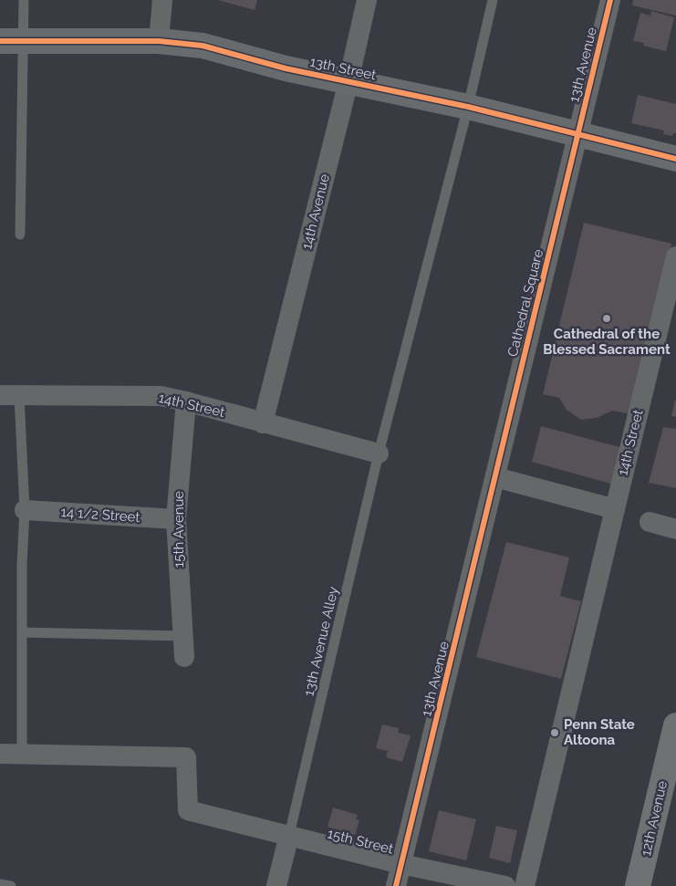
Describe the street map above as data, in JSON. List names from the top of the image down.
{
  "streets": {
    "main road": ["12th Avenue"],
    "street": [
      "13th Avenue",
      "13th Street",
      "14th Avenue",
      "Cathedral Square",
      "14th Street",
      "14 1/2 Street",
      "15th Avenue",
      "15th Street"
    ],
    "lane": ["13th Avenue Alley"]
  },
  "crossings": [
    ["13th Avenue", "13th Street"],
    ["13th Avenue", "Cathedral Square"],
    ["13th Avenue", "15th Street"],
    ["13th Street", "14th Avenue"],
    ["13th Street", "Cathedral Square"],
    ["13th Street", "13th Avenue Alley"],
    ["14th Avenue", "14th Street"],
    ["14th Street", "15th Avenue"],
    ["14th Street", "13th Avenue Alley"],
    ["14 1/2 Street", "15th Avenue"],
    ["13th Avenue Alley", "15th Street"]
  ],
  "places": ["Cathedral of the Blessed Sacrament", "Penn State Altoona"]
}
